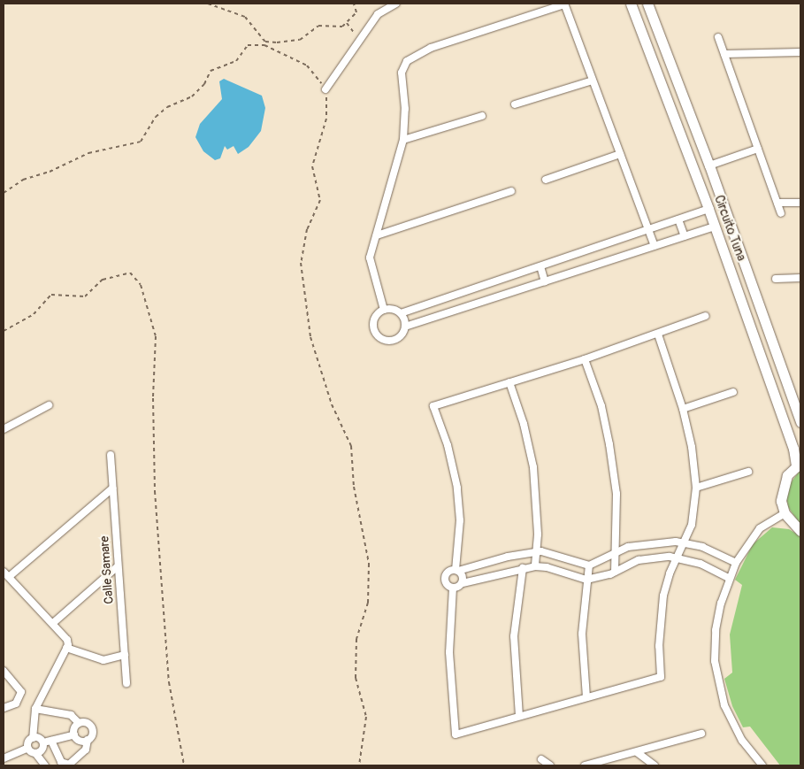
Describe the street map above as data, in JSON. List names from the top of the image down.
{
  "streets": {
    "street": ["Circuito Tuna", "Calle Samare"]
  }
}
